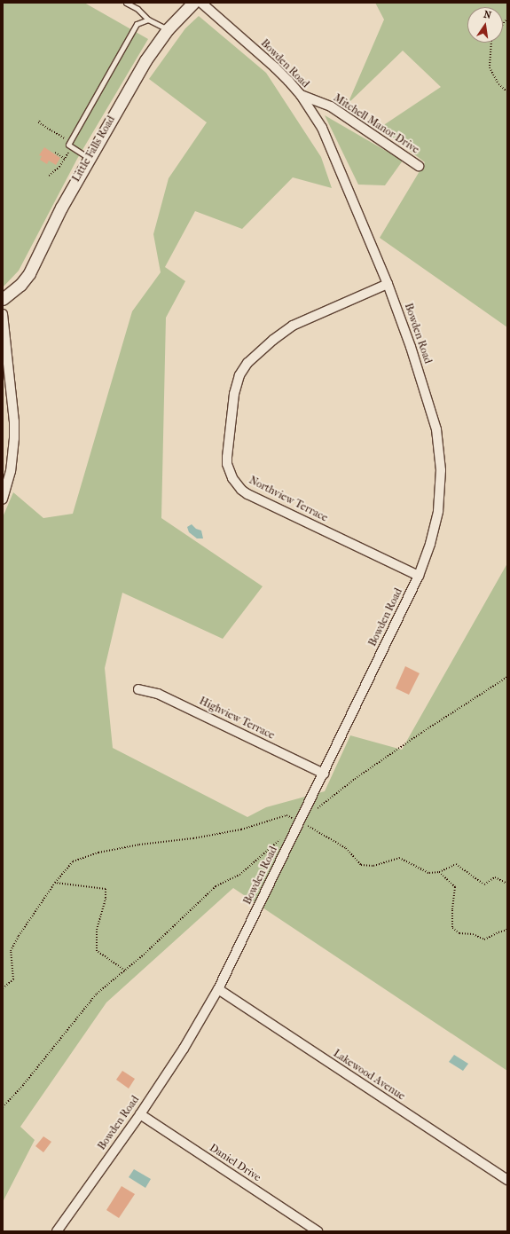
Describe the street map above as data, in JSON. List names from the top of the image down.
{
  "streets": {
    "street": [
      "Bowden Road",
      "Mitchell Manor Drive",
      "Little Falls Road",
      "Northview Terrace",
      "Highview Terrace",
      "Lakewood Avenue",
      "Daniel Drive"
    ]
  },
  "crossings": [
    ["Bowden Road", "Mitchell Manor Drive"],
    ["Bowden Road", "Northview Terrace"],
    ["Bowden Road", "Highview Terrace"],
    ["Bowden Road", "Lakewood Avenue"],
    ["Bowden Road", "Daniel Drive"]
  ],
  "north": "top"
}
